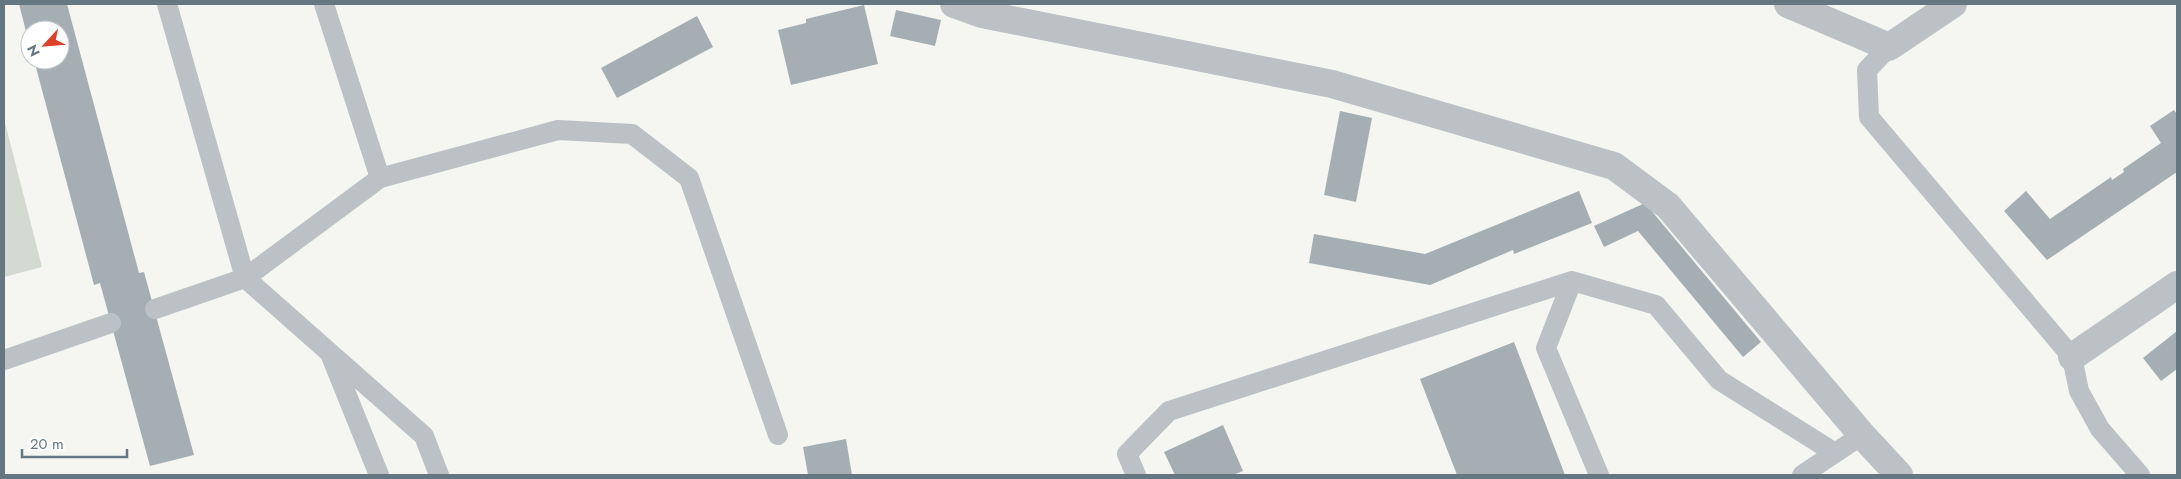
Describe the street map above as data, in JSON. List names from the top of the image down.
{
  "scale_bar": "20 m",
  "north": "bottom left"
}
